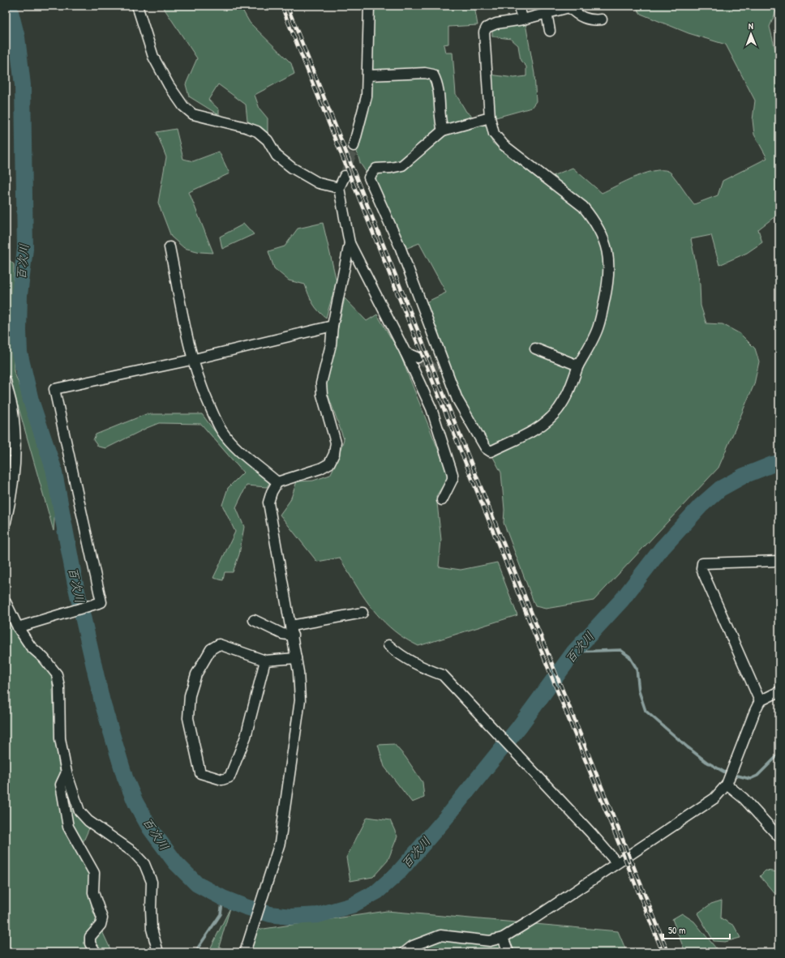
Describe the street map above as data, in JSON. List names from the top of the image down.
{
  "water": ["百次川"],
  "scale_bar": "50 m",
  "north": "top"
}
